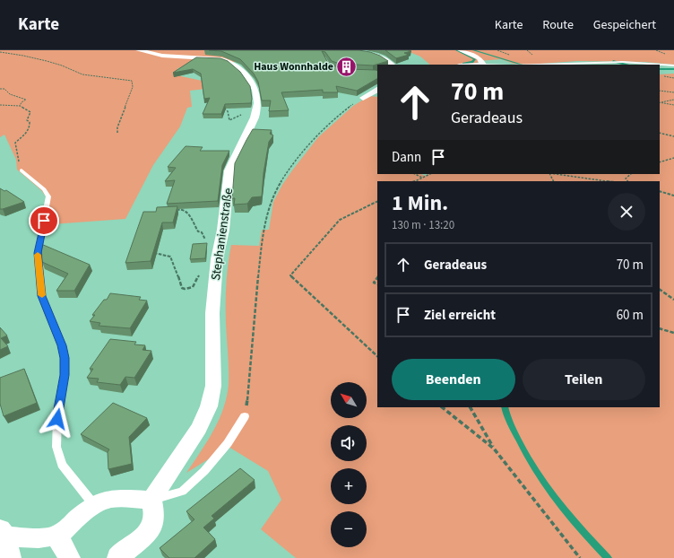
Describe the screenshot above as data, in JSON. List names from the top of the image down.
{
  "streets": {
    "street": ["Stephanienstraße"]
  },
  "places": {
    "building": ["Haus Wonnhalde"]
  },
  "north": "top left",
  "page": {
    "header": "Karte",
    "nav": ["Karte", "Route", "Gespeichert"],
    "turn": ["70 m", "Geradeaus"],
    "then": "Dann",
    "heading": ["1 Min.", "130 m · 13:20"],
    "list": [
      {
        "name": "Geradeaus",
        "value": "70 m"
      },
      {
        "name": "Ziel erreicht",
        "value": "60 m"
      }
    ],
    "buttons": ["Beenden", "Teilen"],
    "map_buttons": ["+", "−"]
  }
}
